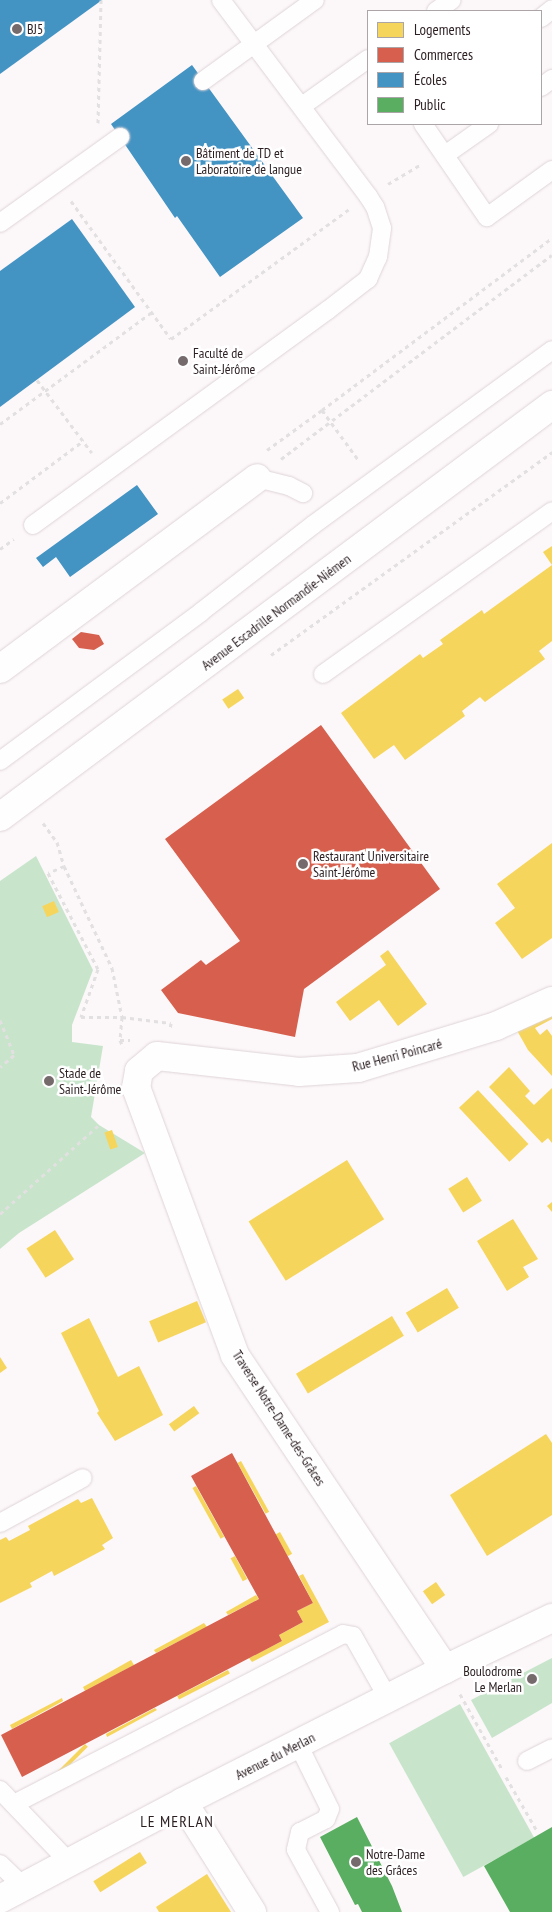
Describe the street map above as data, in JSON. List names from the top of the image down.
{
  "streets": {
    "street": [
      "Avenue Escadrille Normandie-Niémen",
      "Rue Henri Poincaré",
      "Traverse Notre-Dame-des-Grâces",
      "Avenue du Merlan"
    ]
  },
  "crossings": [
    ["Rue Henri Poincaré", "Traverse Notre-Dame-des-Grâces"],
    ["Traverse Notre-Dame-des-Grâces", "Avenue du Merlan"]
  ],
  "districts": ["LE MERLAN"],
  "places": [
    "BJ5",
    "Bâtiment de TD et Laboratoire de langue",
    "Faculté de Saint-Jérôme",
    "Restaurant Universitaire Saint-Jérôme",
    "Stade de Saint-Jérôme",
    "Boulodrome Le Merlan",
    "Notre-Dame des Grâces"
  ],
  "legend": [
    "Logements",
    "Commerces",
    "Écoles",
    "Public"
  ]
}
